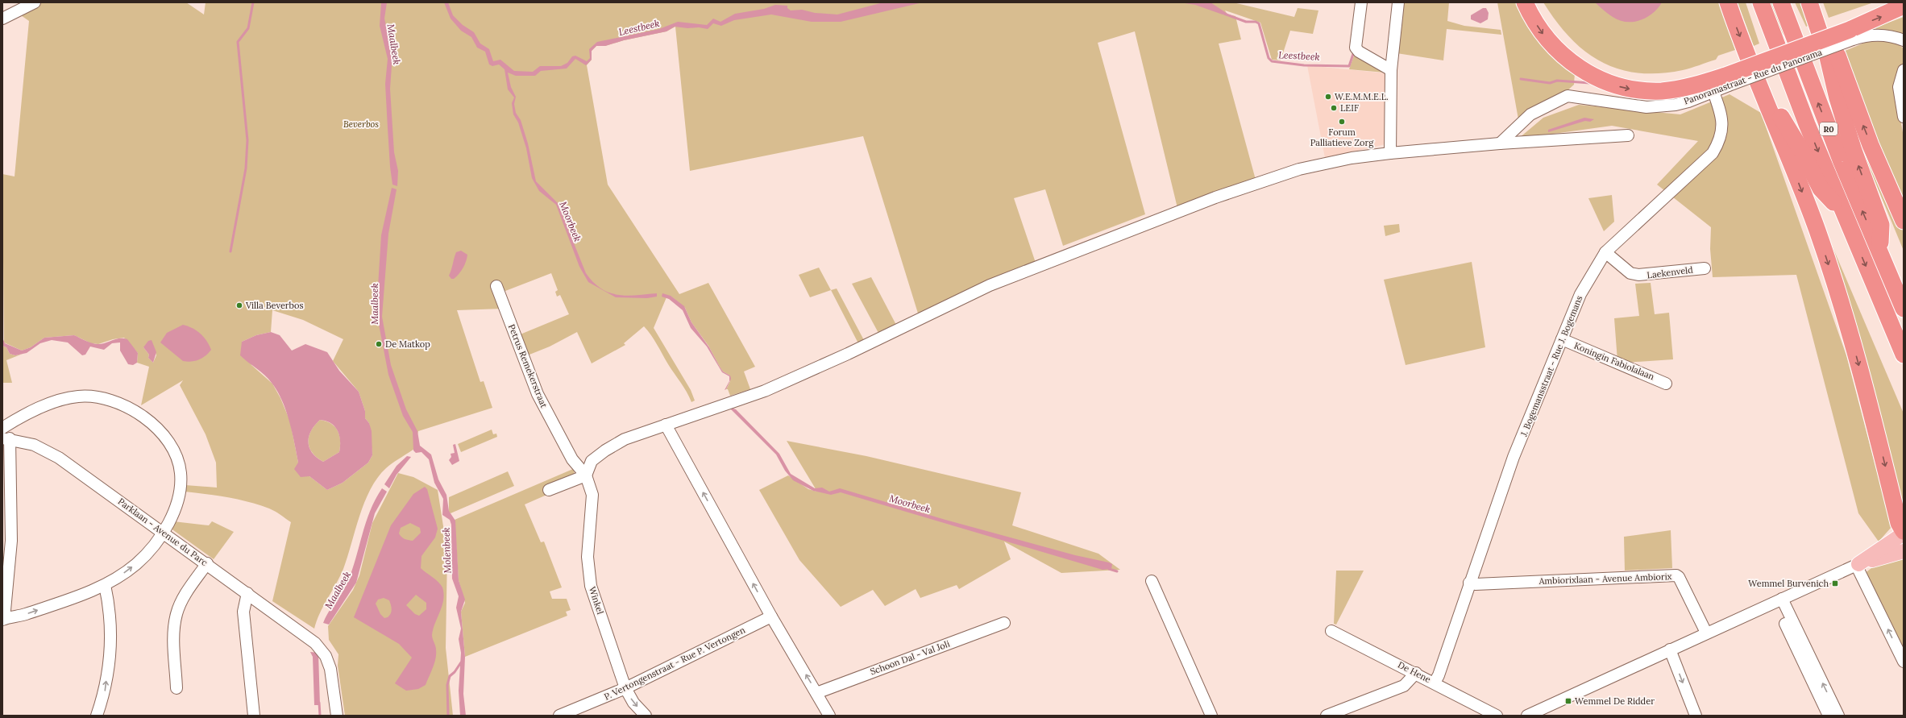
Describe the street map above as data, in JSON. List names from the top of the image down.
{
  "streets": {
    "highway": ["R0"],
    "street": [
      "Panoramastraat - Rue du Panorama",
      "Laekenveld",
      "Koningin Fabiolalaan",
      "Petrus Remekerstraat",
      "J. Bogemansstraat - Rue J. Bogemans",
      "Parklaan - Avenue du Parc",
      "Ambiorixlaan - Avenue Ambiorix",
      "Winkel",
      "Schoon Dal - Val Joli",
      "P. Vertongenstraat - Rue P. Vertongen",
      "De Hene"
    ]
  },
  "crossings": [
    ["Panoramastraat - Rue du Panorama", "J. Bogemansstraat - Rue J. Bogemans"],
    ["Laekenveld", "J. Bogemansstraat - Rue J. Bogemans"],
    ["Koningin Fabiolalaan", "J. Bogemansstraat - Rue J. Bogemans"],
    ["Petrus Remekerstraat", "Winkel"],
    ["J. Bogemansstraat - Rue J. Bogemans", "Ambiorixlaan - Avenue Ambiorix"],
    ["J. Bogemansstraat - Rue J. Bogemans", "De Hene"],
    ["Winkel", "P. Vertongenstraat - Rue P. Vertongen"]
  ],
  "water": [
    "Leestbeek",
    "Maalbeek",
    "Moorbeek",
    "Molenbeek"
  ],
  "parks": ["Beverbos"],
  "places": {
    "other": [
      "W.E.M.M.E.L.",
      "LEIF",
      "Forum Palliatieve Zorg",
      "Villa Beverbos",
      "De Matkop"
    ],
    "transit": ["Wemmel Burvenich", "Wemmel De Ridder"]
  }
}
